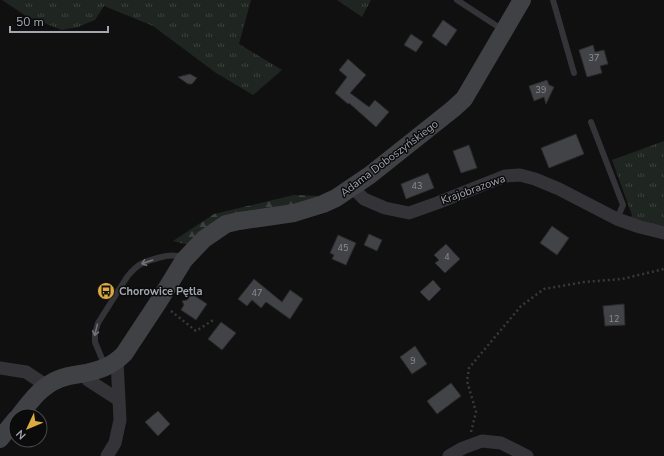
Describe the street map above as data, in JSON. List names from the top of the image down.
{
  "streets": {
    "street": ["Adama Doboszyńskiego", "Krajobrazowa"]
  },
  "crossings": [
    ["Adama Doboszyńskiego", "Krajobrazowa"]
  ],
  "places": {
    "bus stop": ["Chorowice Pętla"]
  },
  "house_numbers": [
    "37",
    "39",
    "43",
    "45",
    "4",
    "47",
    "12",
    "9"
  ],
  "scale_bar": "50 m",
  "north": "bottom left"
}
